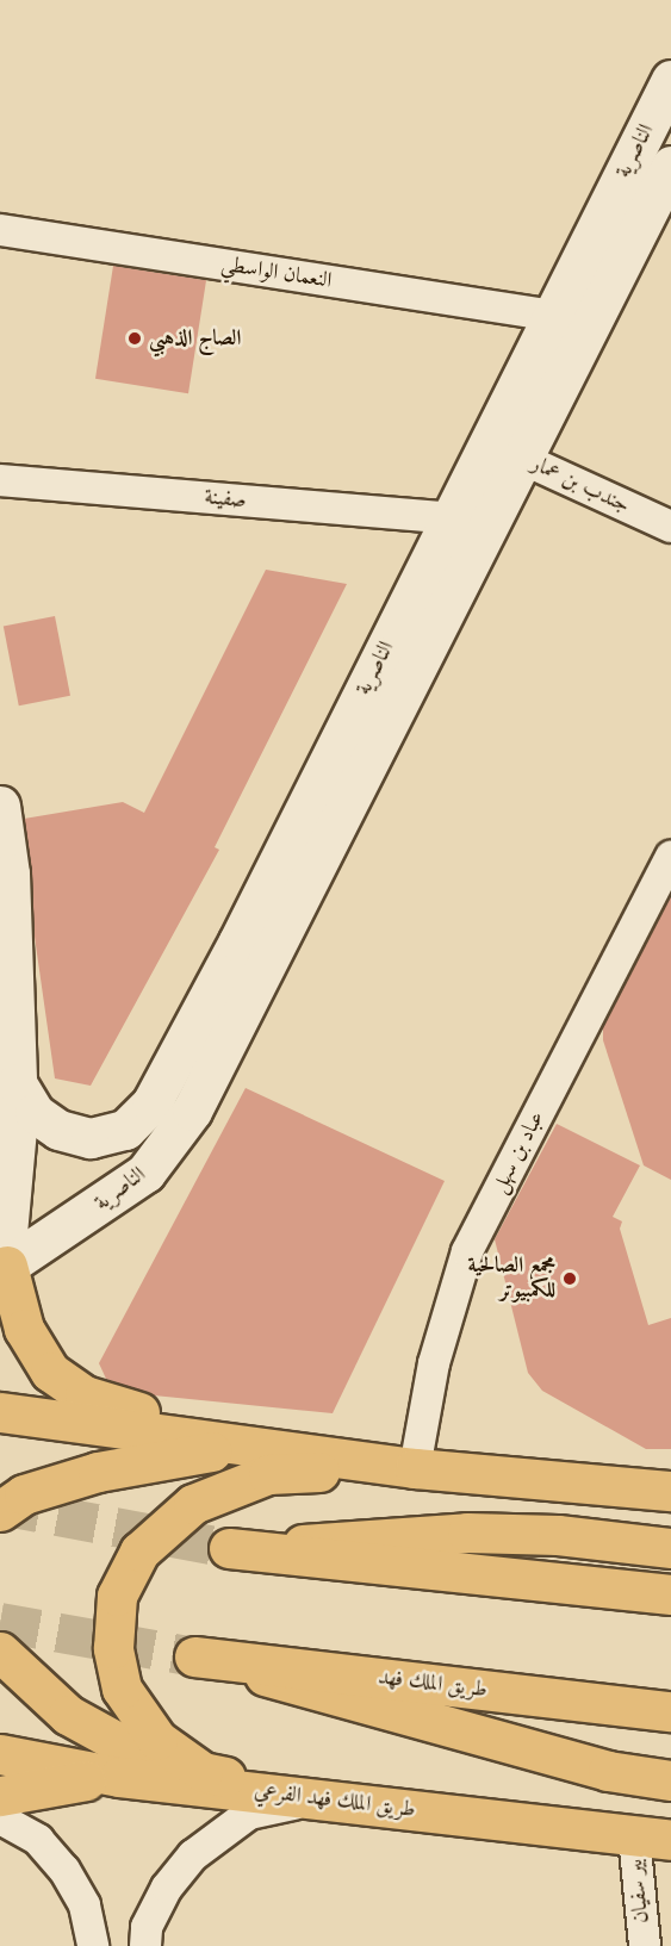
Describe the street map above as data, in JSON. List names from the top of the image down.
{
  "streets": {
    "main road": ["طريق الملك فهد", "طريق الملك فهد الفرعي"],
    "street": [
      "الناصرية",
      "النعمان الواسطي",
      "جندب بن عمار",
      "صفينة",
      "عباد بن سهل",
      "بير سفيان"
    ]
  },
  "crossings": [
    ["الناصرية", "النعمان الواسطي"],
    ["الناصرية", "جندب بن عمار"],
    ["الناصرية", "صفينة"],
    ["طريق الملك فهد الفرعي", "بير سفيان"]
  ],
  "places": ["الصاج الذهبي", "مجمع الصالحية للكمبيوتر"]
}
